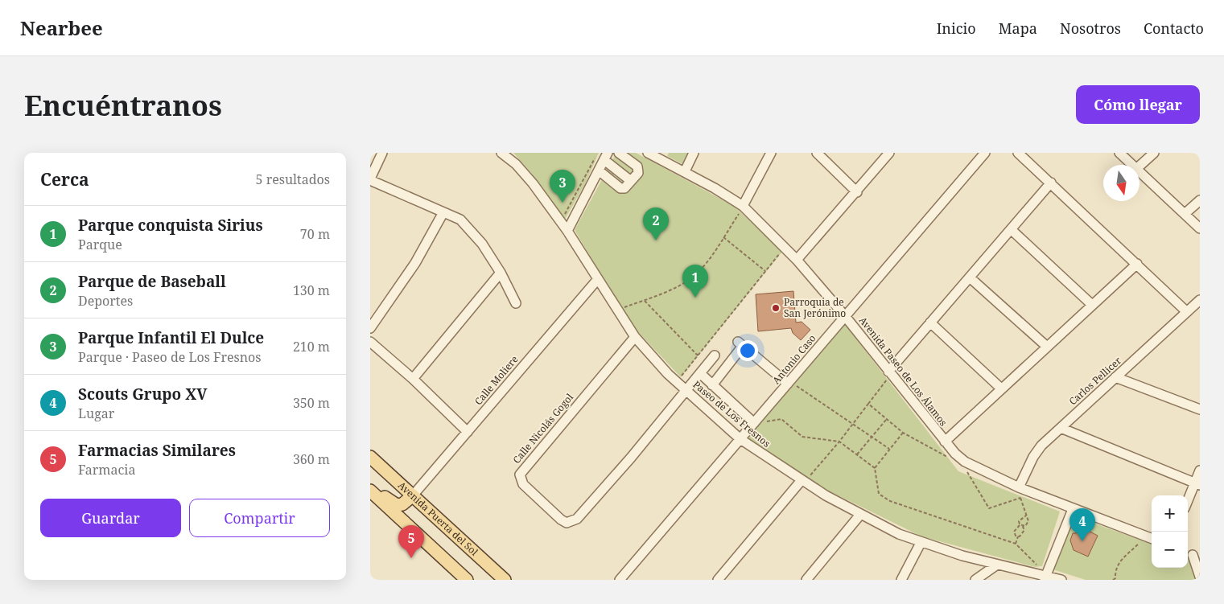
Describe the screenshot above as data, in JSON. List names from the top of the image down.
{
  "streets": {
    "main road": ["Avenida Puerta del Sol"],
    "street": [
      "Antonio Caso",
      "Avenida Paseo de Los Álamos",
      "Calle Moliere",
      "Carlos Pellicer",
      "Paseo de Los Fresnos",
      "Calle Nicolás Gogol"
    ]
  },
  "crossings": [
    ["Antonio Caso", "Avenida Paseo de Los Álamos"],
    ["Antonio Caso", "Paseo de Los Fresnos"],
    ["Avenida Paseo de Los Álamos", "Carlos Pellicer"],
    ["Calle Moliere", "Paseo de Los Fresnos"],
    ["Calle Moliere", "Avenida Puerta del Sol"],
    ["Paseo de Los Fresnos", "Calle Nicolás Gogol"]
  ],
  "places": ["Parroquia de San Jerónimo"],
  "north": "bottom",
  "page": {
    "header": "Nearbee",
    "nav": [
      "Inicio",
      "Mapa",
      "Nosotros",
      "Contacto"
    ],
    "buttons": [
      "Cómo llegar",
      ["Guardar", "Compartir"]
    ],
    "title": "Encuéntranos",
    "heading": ["Cerca", "5 resultados"],
    "pins": [
      "3",
      "2",
      "1",
      "4",
      "5"
    ],
    "list": [
      {
        "mark": "1",
        "name": "Parque conquista Sirius",
        "note": "Parque",
        "value": "70 m"
      },
      {
        "mark": "2",
        "name": "Parque de Baseball",
        "note": "Deportes",
        "value": "130 m"
      },
      {
        "mark": "3",
        "name": "Parque Infantil El Dulce",
        "note": "Parque · Paseo de Los Fresnos",
        "value": "210 m"
      },
      {
        "mark": "4",
        "name": "Scouts Grupo XV",
        "note": "Lugar",
        "value": "350 m"
      },
      {
        "mark": "5",
        "name": "Farmacias Similares",
        "note": "Farmacia",
        "value": "360 m"
      }
    ],
    "map_buttons": ["+", "−"]
  }
}
